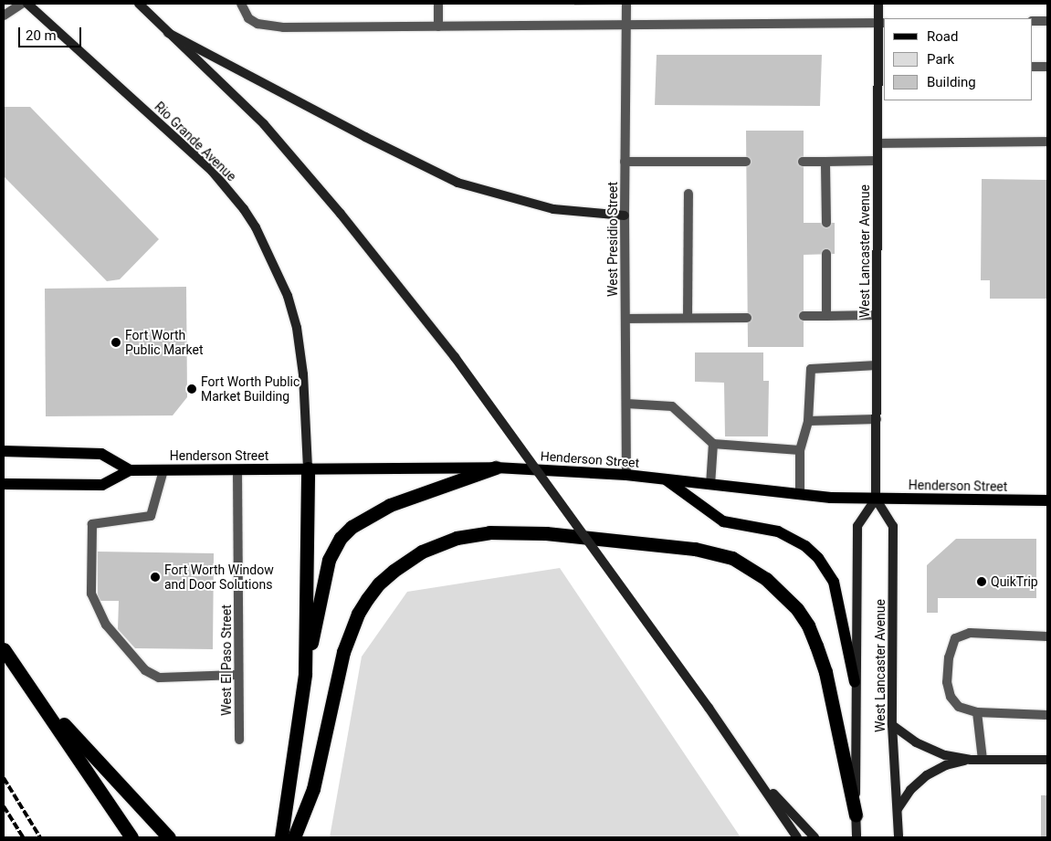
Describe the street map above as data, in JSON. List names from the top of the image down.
{
  "streets": {
    "main road": ["Rio Grande Avenue", "West Lancaster Avenue", "Henderson Street"],
    "street": ["West Presidio Street", "West El Paso Street"]
  },
  "crossings": [
    ["Rio Grande Avenue", "Henderson Street"],
    ["West Presidio Street", "Henderson Street"],
    ["West Lancaster Avenue", "Henderson Street"],
    ["Henderson Street", "West El Paso Street"]
  ],
  "places": [
    "Fort Worth Public Market",
    "Fort Worth Public Market Building",
    "Fort Worth Window and Door Solutions",
    "QuikTrip"
  ],
  "legend": ["Road", "Park", "Building"],
  "scale_bar": "20 m"
}
